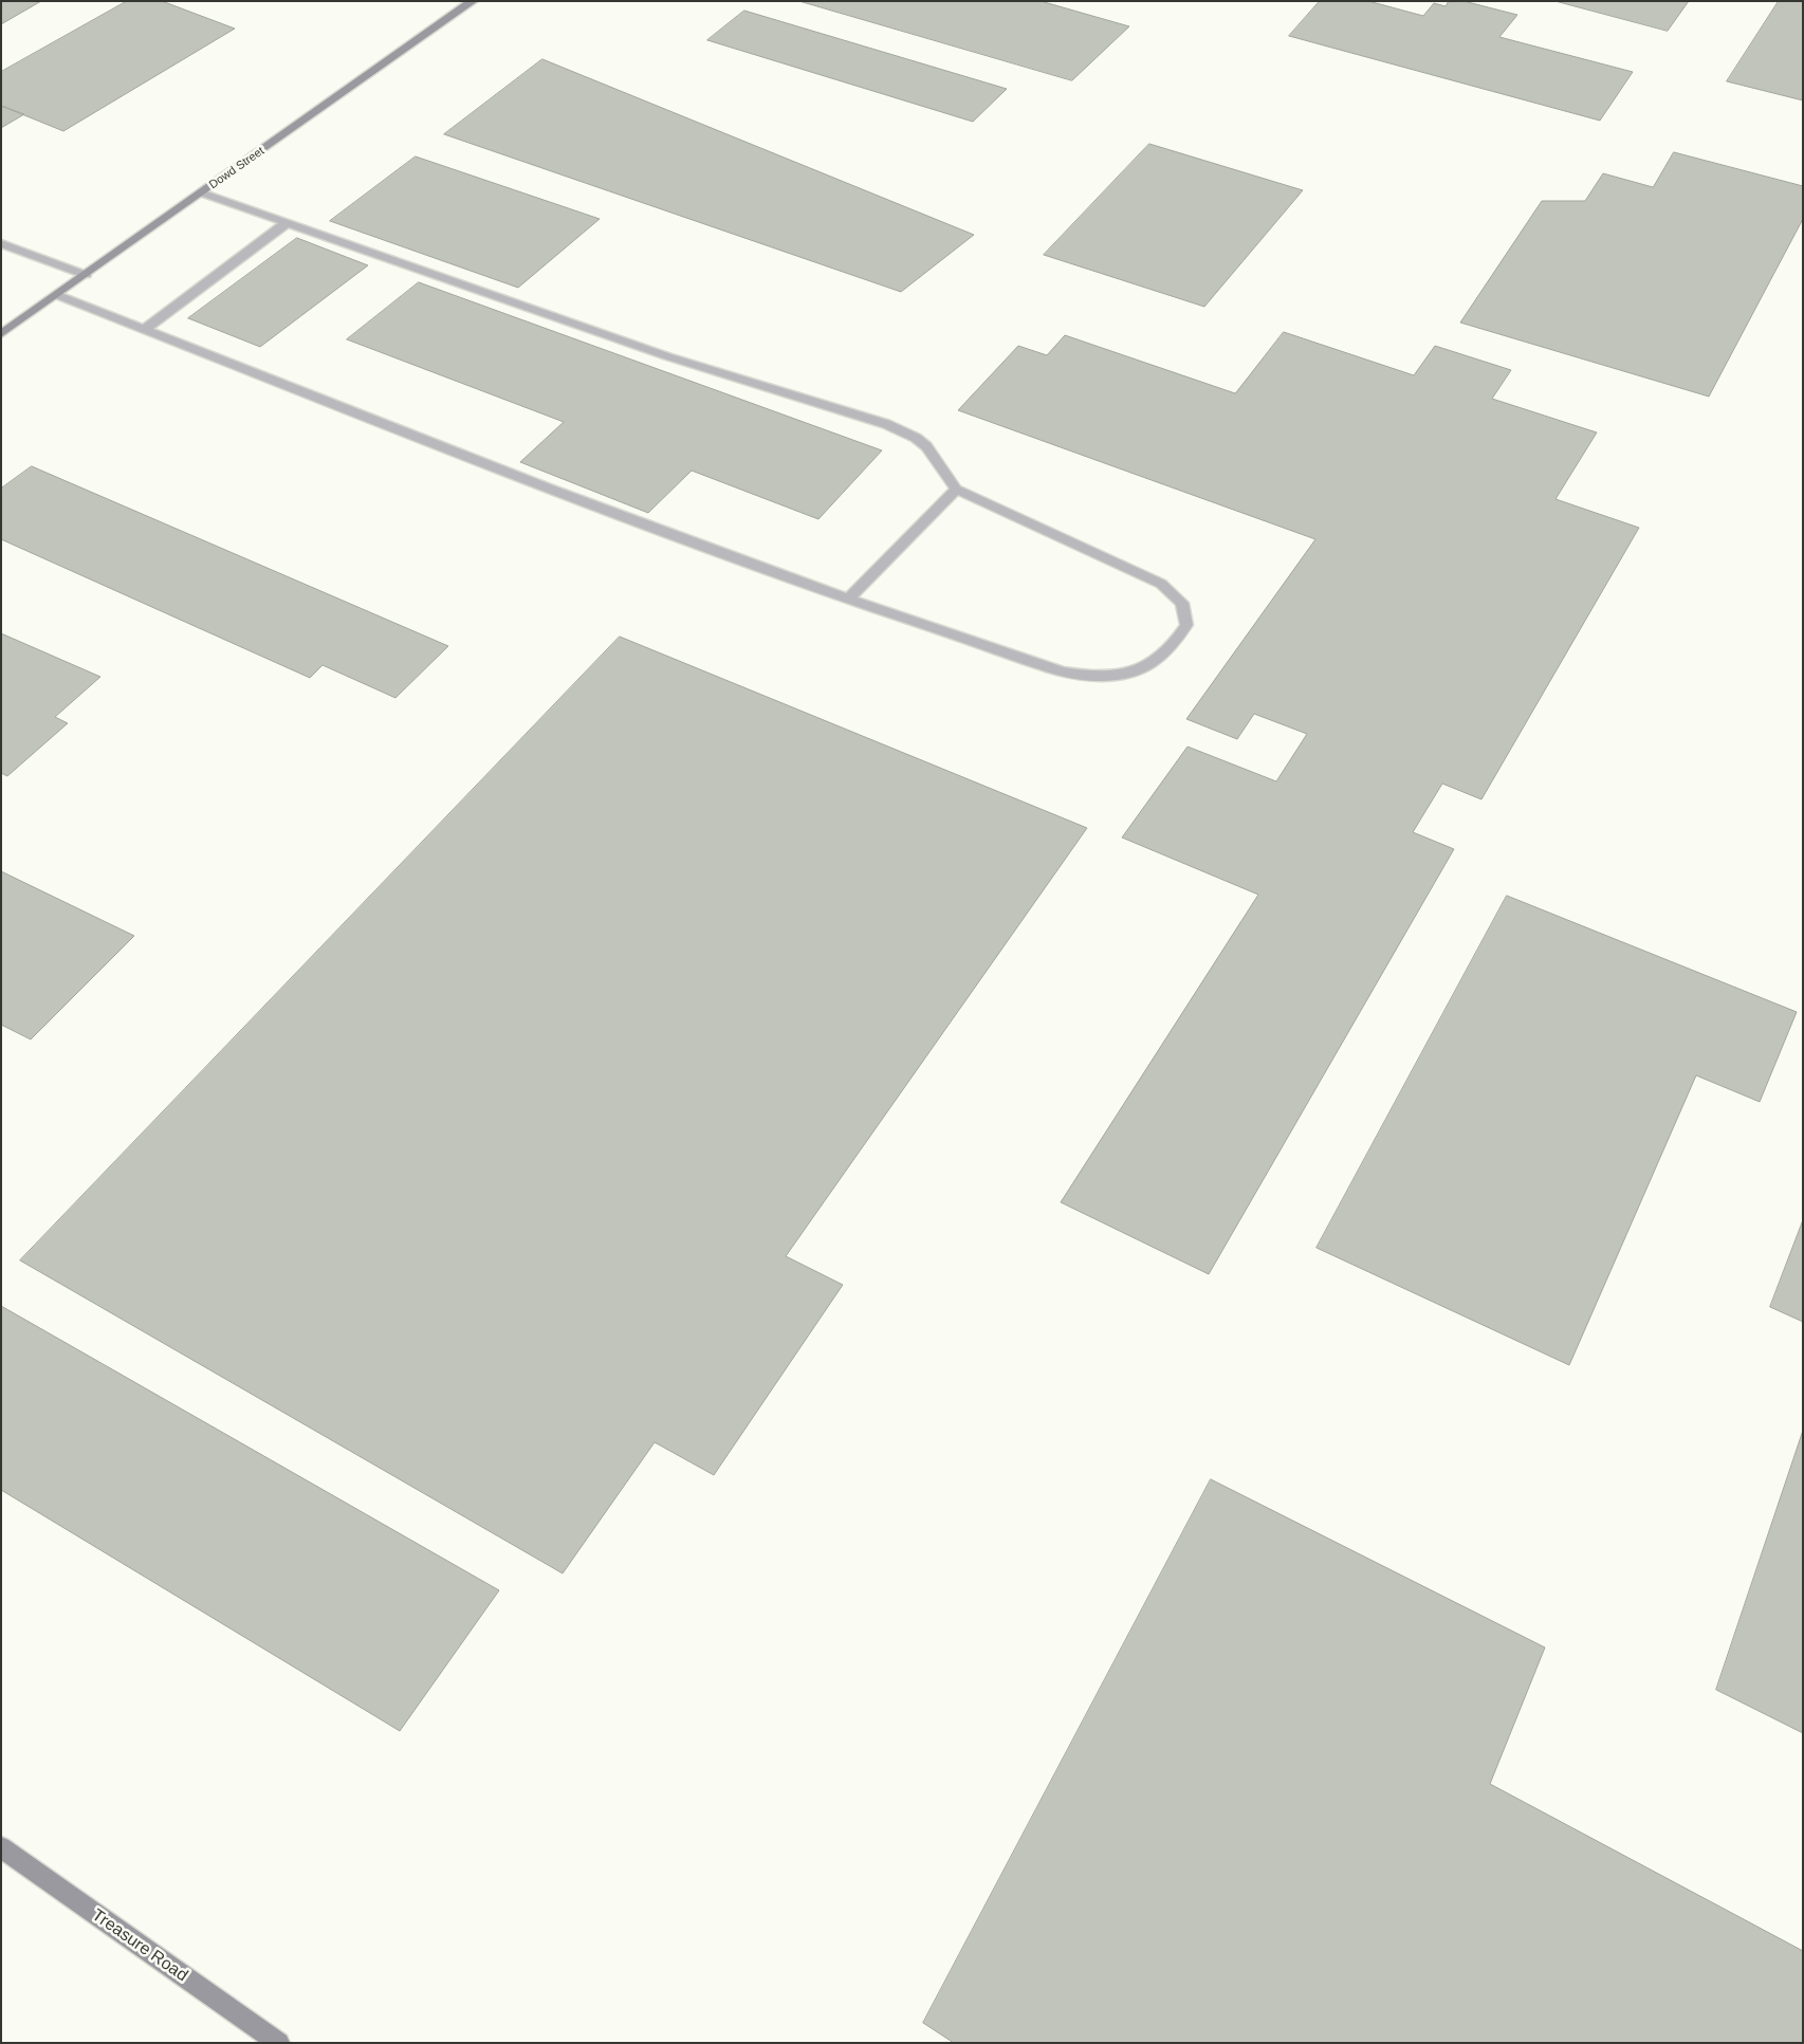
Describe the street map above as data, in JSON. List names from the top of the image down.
{
  "streets": {
    "street": ["Dowd Street", "Treasure Road"]
  }
}
